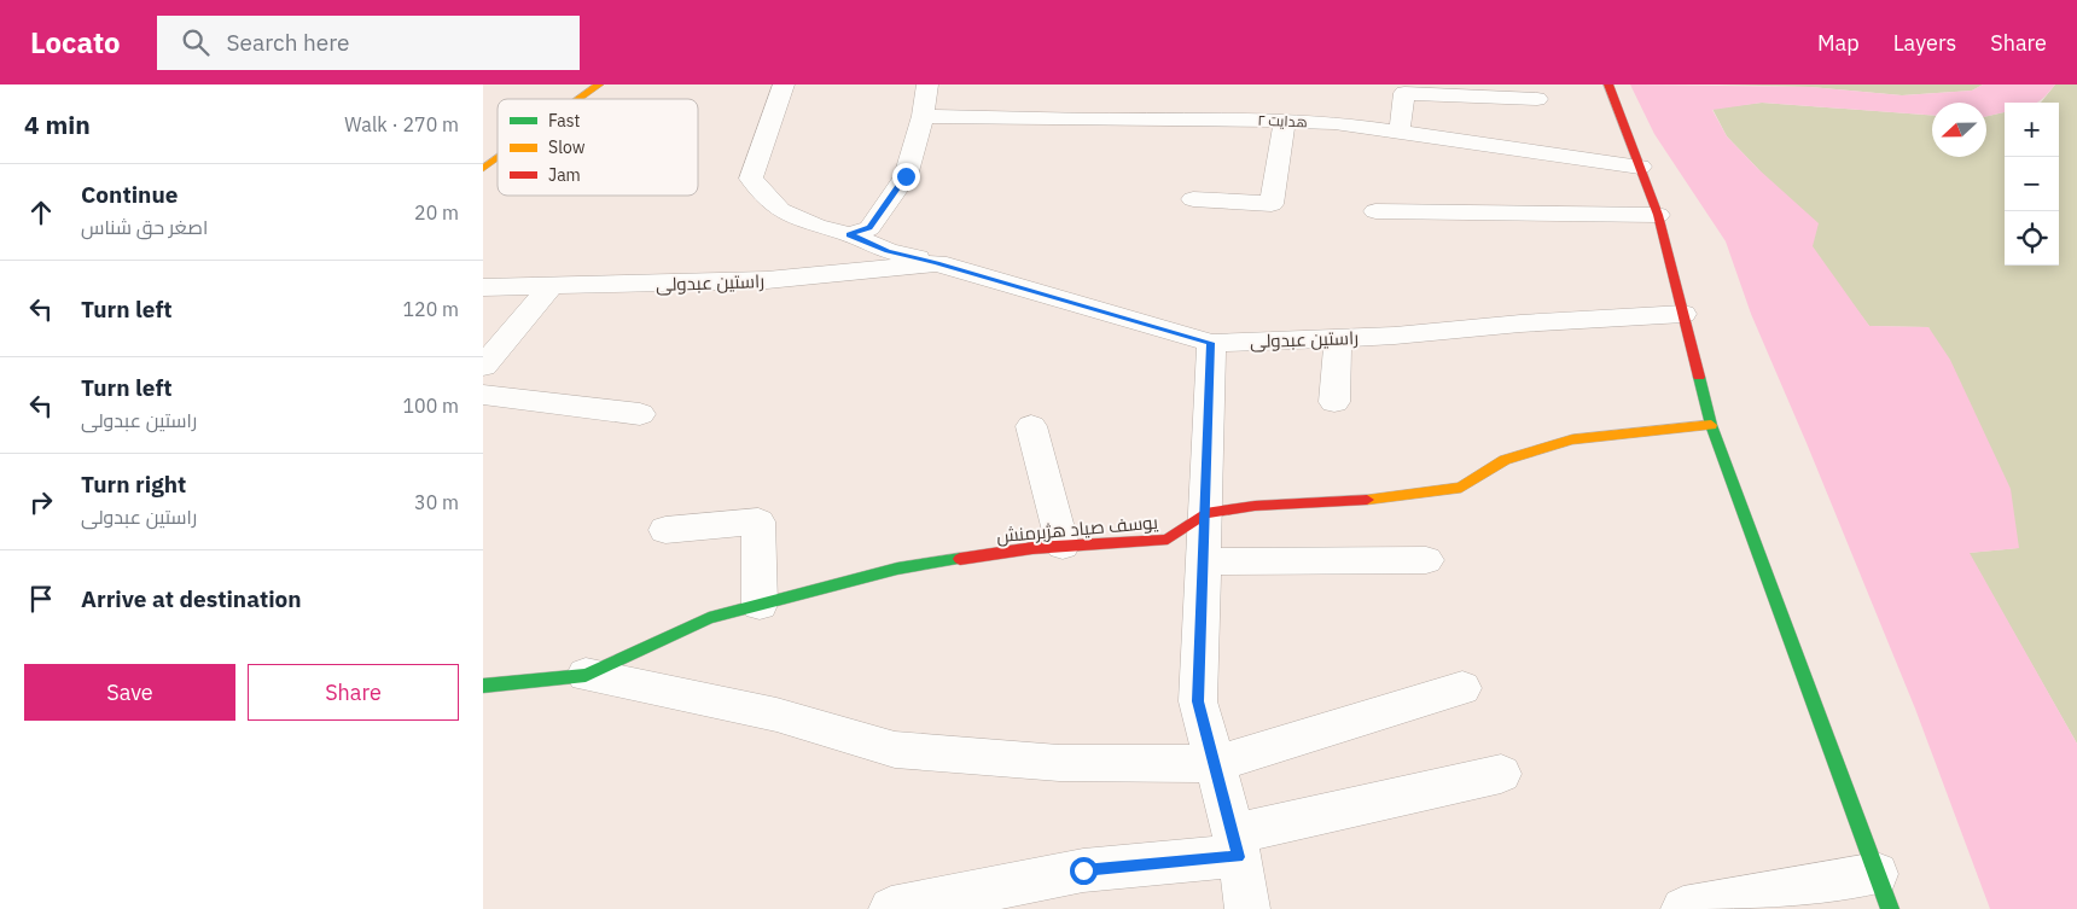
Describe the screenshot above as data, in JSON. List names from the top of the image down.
{
  "streets": {
    "street": ["هدایت ۲", "راستین عبدولی", "یوسف صیاد هژبرمنش"]
  },
  "legend": ["Fast", "Slow", "Jam"],
  "north": "left",
  "page": {
    "header": "Locato",
    "search": "Search here",
    "nav": ["Map", "Layers", "Share"],
    "heading": ["4 min", "Walk · 270 m"],
    "map_buttons": ["+", "−"],
    "list": [
      ["Continue", "اصغر حق شناس", "20 m"],
      ["Turn left", "120 m"],
      ["Turn left", "راستین عبدولی", "100 m"],
      ["Turn right", "راستین عبدولی", "30 m"],
      "Arrive at destination"
    ],
    "buttons": ["Save", "Share"]
  }
}
